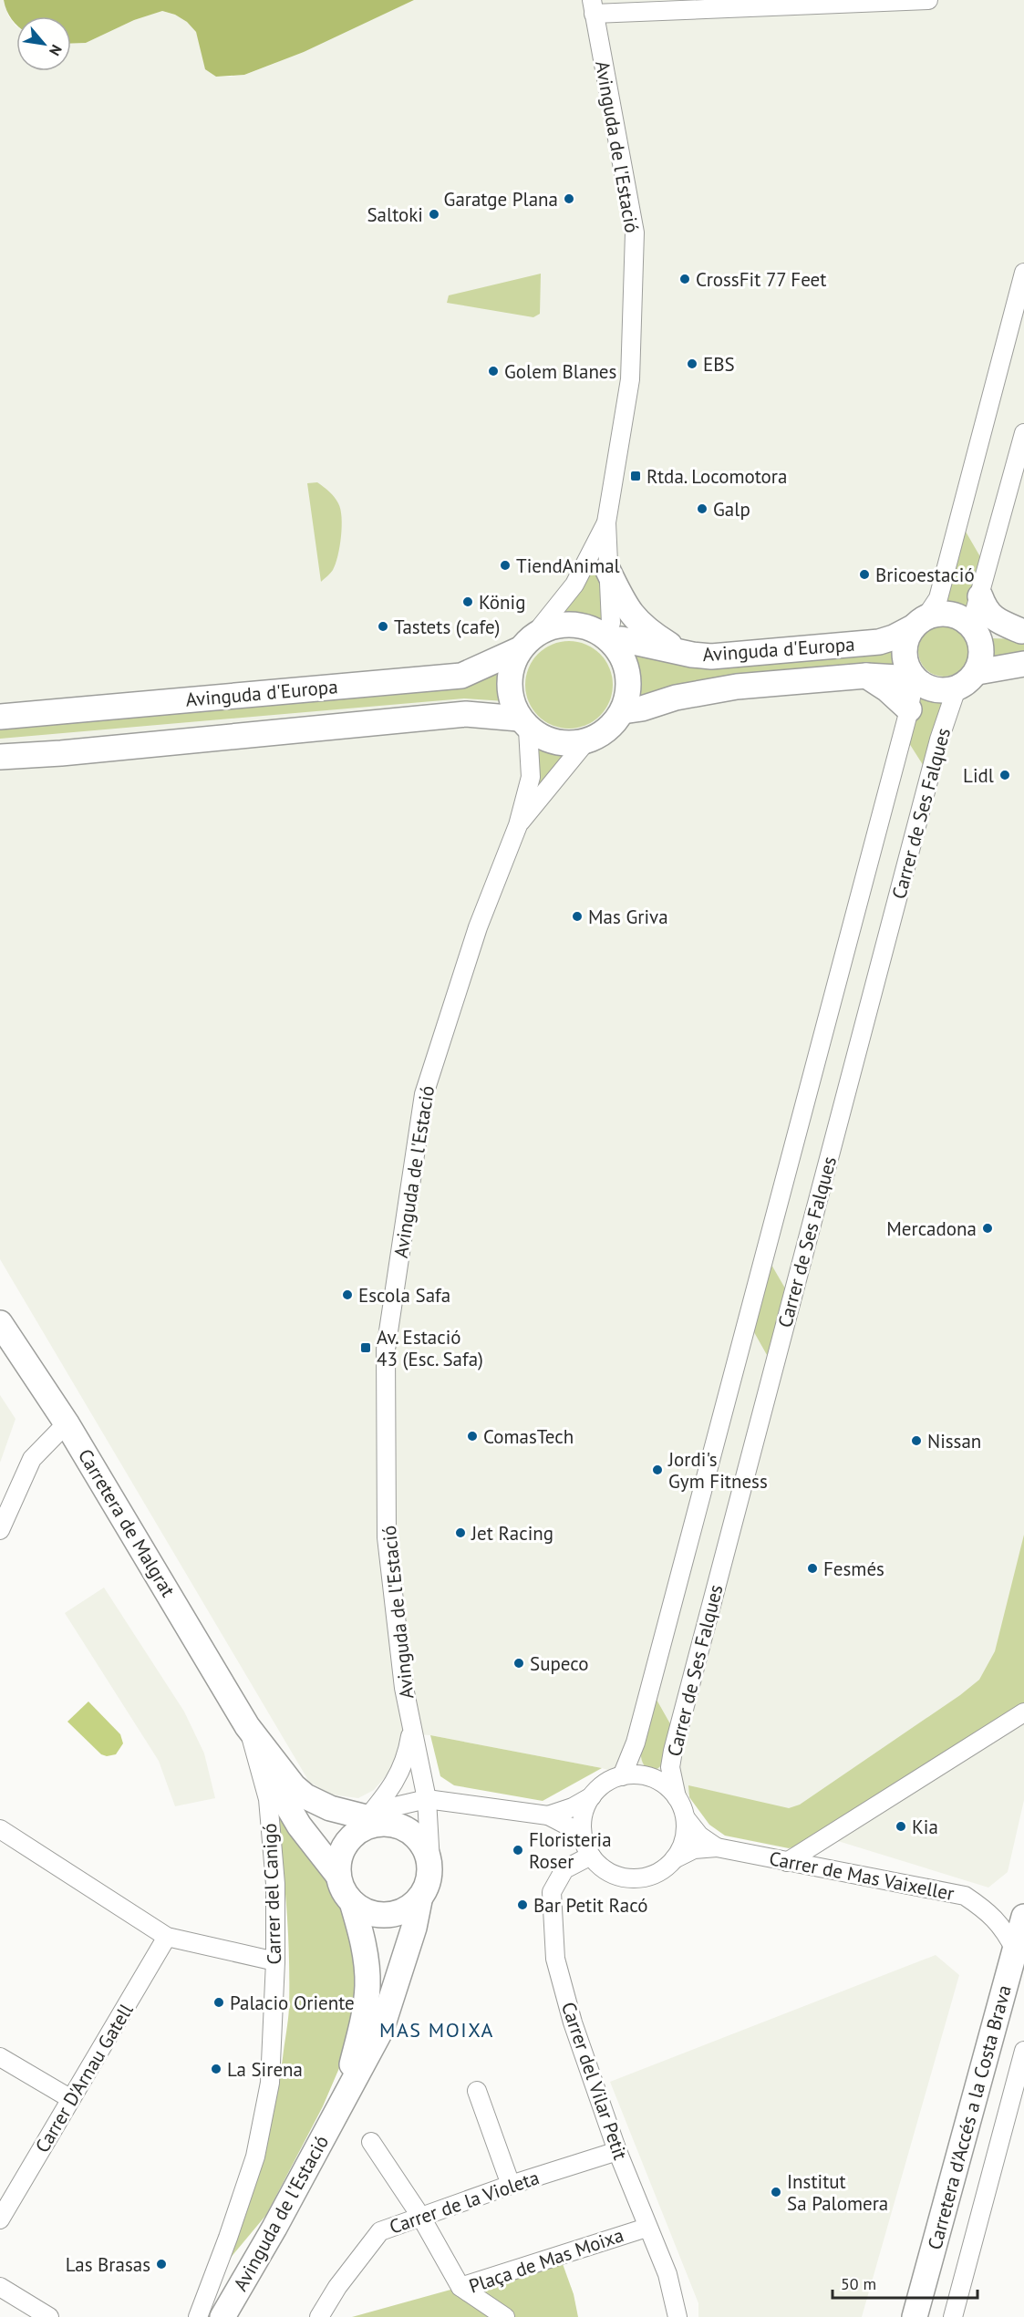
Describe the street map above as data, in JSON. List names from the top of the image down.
{
  "streets": {
    "street": [
      "Avinguda de l'Estació",
      "Avinguda d'Europa",
      "Carrer de Ses Falques",
      "Carretera de Malgrat",
      "Carrer de Mas Vaixeller",
      "Carrer del Canigó",
      "Carrer D'Arnau Gatell",
      "Carrer del Vilar Petit",
      "Carretera d'Accés a la Costa Brava",
      "Carrer de la Violeta",
      "Plaça de Mas Moixa"
    ]
  },
  "crossings": [
    ["Avinguda de l'Estació", "Avinguda d'Europa"],
    ["Avinguda de l'Estació", "Carretera de Malgrat"],
    ["Avinguda d'Europa", "Carrer de Ses Falques"],
    ["Carrer de Ses Falques", "Carrer de Mas Vaixeller"],
    ["Carrer de Ses Falques", "Carrer del Vilar Petit"],
    ["Carretera de Malgrat", "Carrer del Canigó"],
    ["Carrer de Mas Vaixeller", "Carrer del Vilar Petit"],
    ["Carrer de Mas Vaixeller", "Carretera d'Accés a la Costa Brava"],
    ["Carrer del Vilar Petit", "Carrer de la Violeta"],
    ["Carrer del Vilar Petit", "Plaça de Mas Moixa"]
  ],
  "districts": ["MAS MOIXA"],
  "places": {
    "other": [
      "Garatge Plana",
      "Saltoki",
      "CrossFit 77 Feet",
      "EBS",
      "Golem Blanes",
      "Galp",
      "TiendAnimal",
      "Bricoestació",
      "König",
      "Tastets (cafe)",
      "Lidl",
      "Mas Griva",
      "Mercadona",
      "Escola Safa",
      "ComasTech",
      "Nissan",
      "Jordi's Gym Fitness",
      "Jet Racing",
      "Fesmés",
      "Supeco",
      "Kia",
      "Floristeria Roser",
      "Bar Petit Racó",
      "Palacio Oriente",
      "La Sirena",
      "Institut Sa Palomera",
      "Las Brasas"
    ],
    "transit": ["Rtda. Locomotora", "Av. Estació 43 (Esc. Safa)"]
  },
  "scale_bar": "50 m",
  "north": "bottom right"
}
